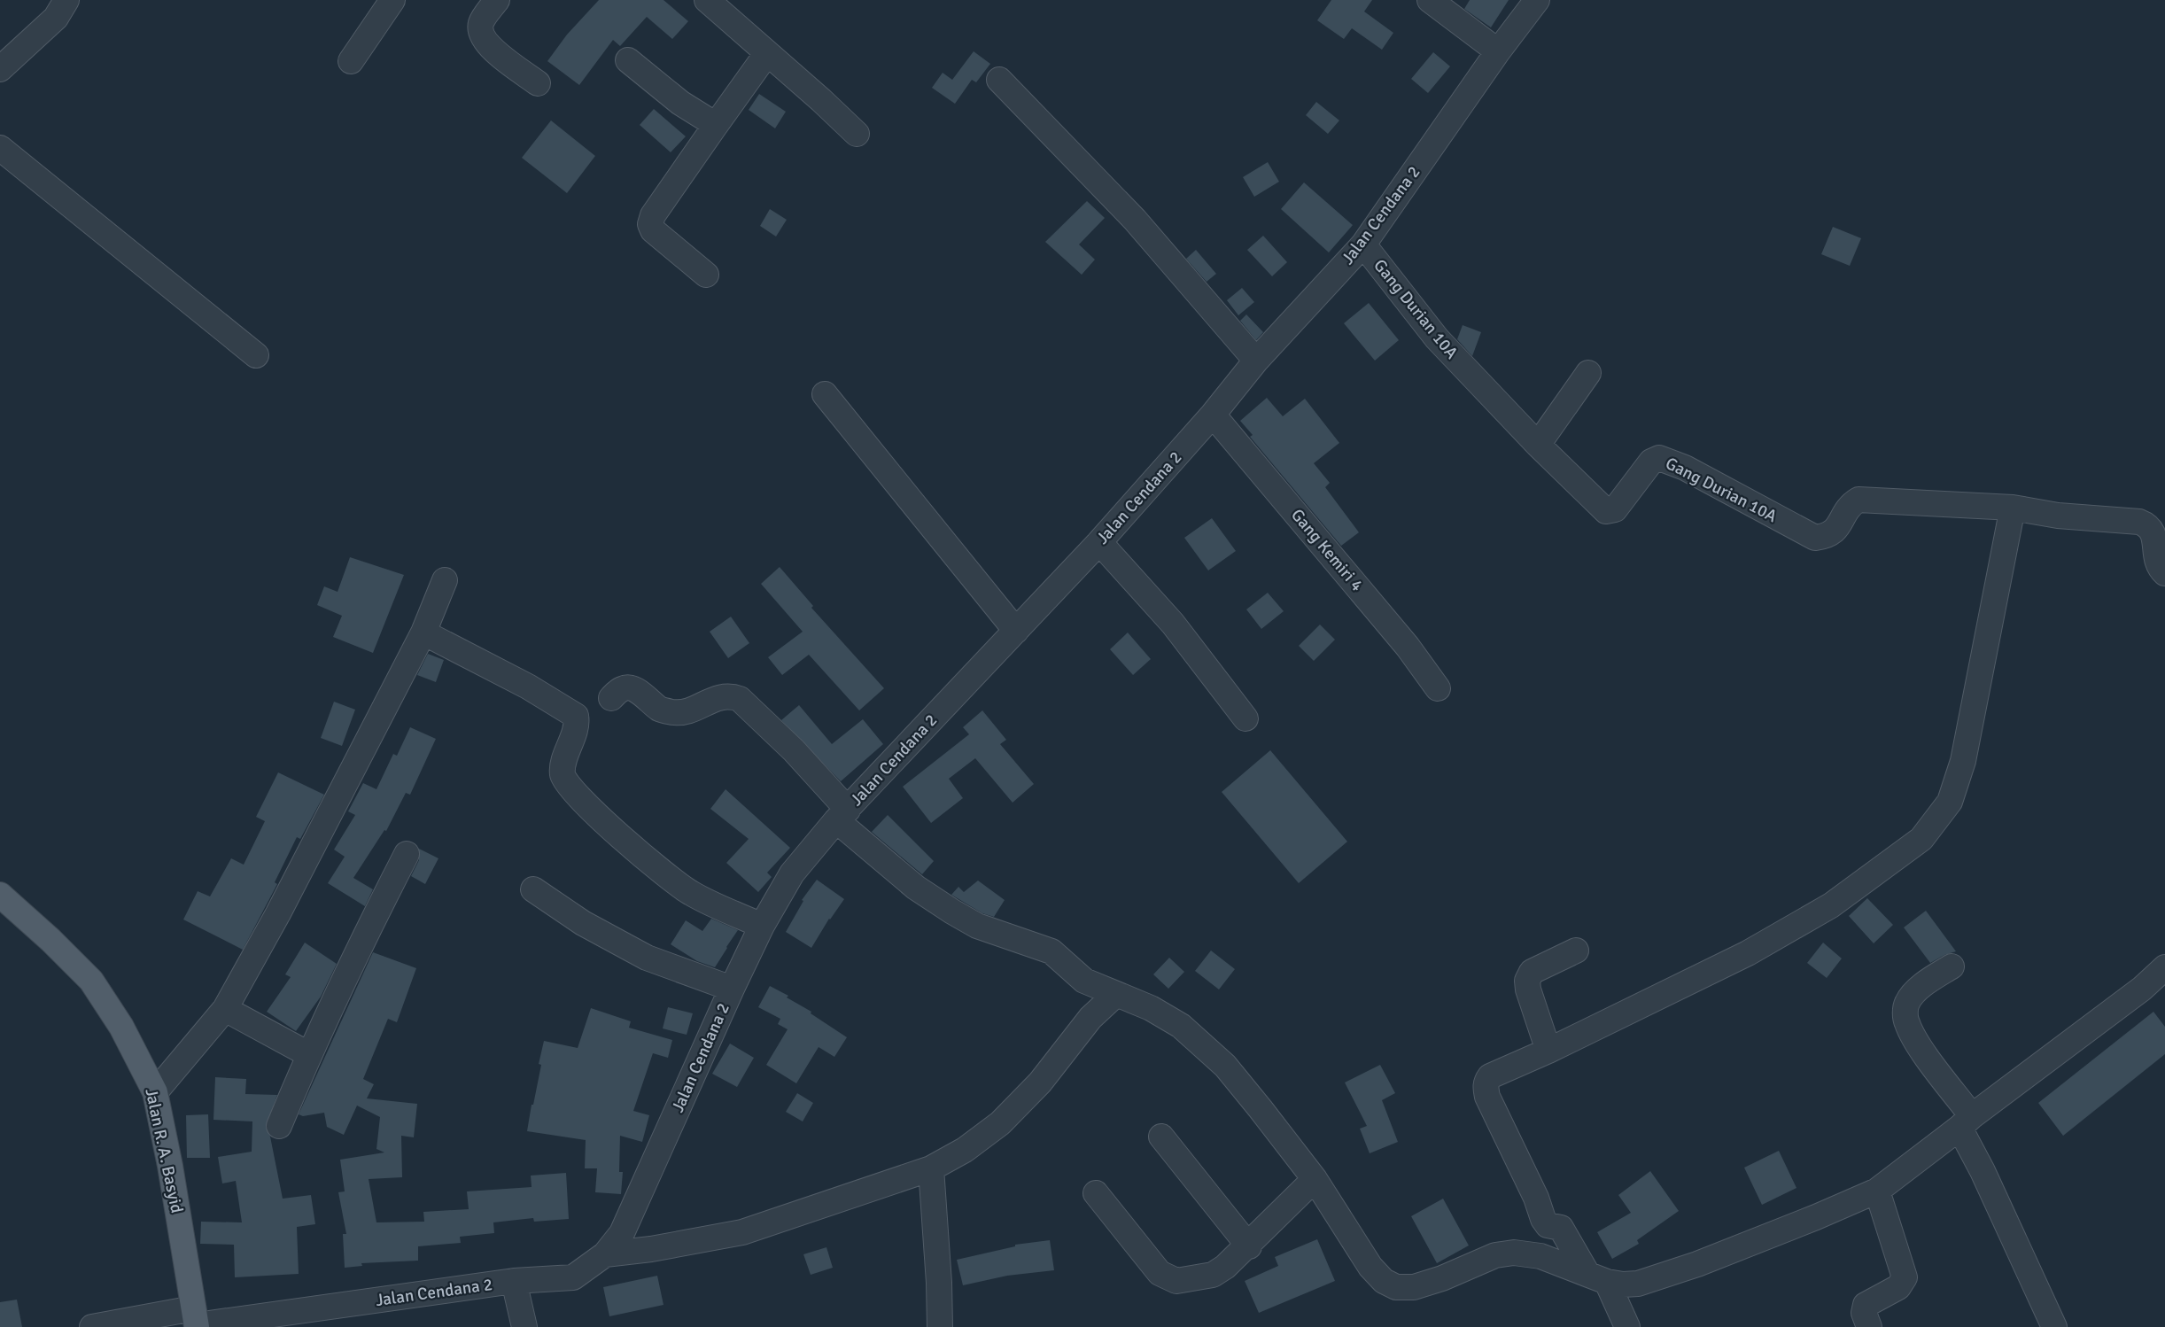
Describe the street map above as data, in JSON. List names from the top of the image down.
{
  "streets": {
    "main road": ["Jalan R. A. Basyid"],
    "street": ["Jalan Cendana 2", "Gang Durian 10A", "Gang Kemiri 4"]
  },
  "crossings": [
    ["Jalan Cendana 2", "Gang Durian 10A"],
    ["Jalan Cendana 2", "Gang Kemiri 4"],
    ["Jalan Cendana 2", "Jalan R. A. Basyid"]
  ]
}
